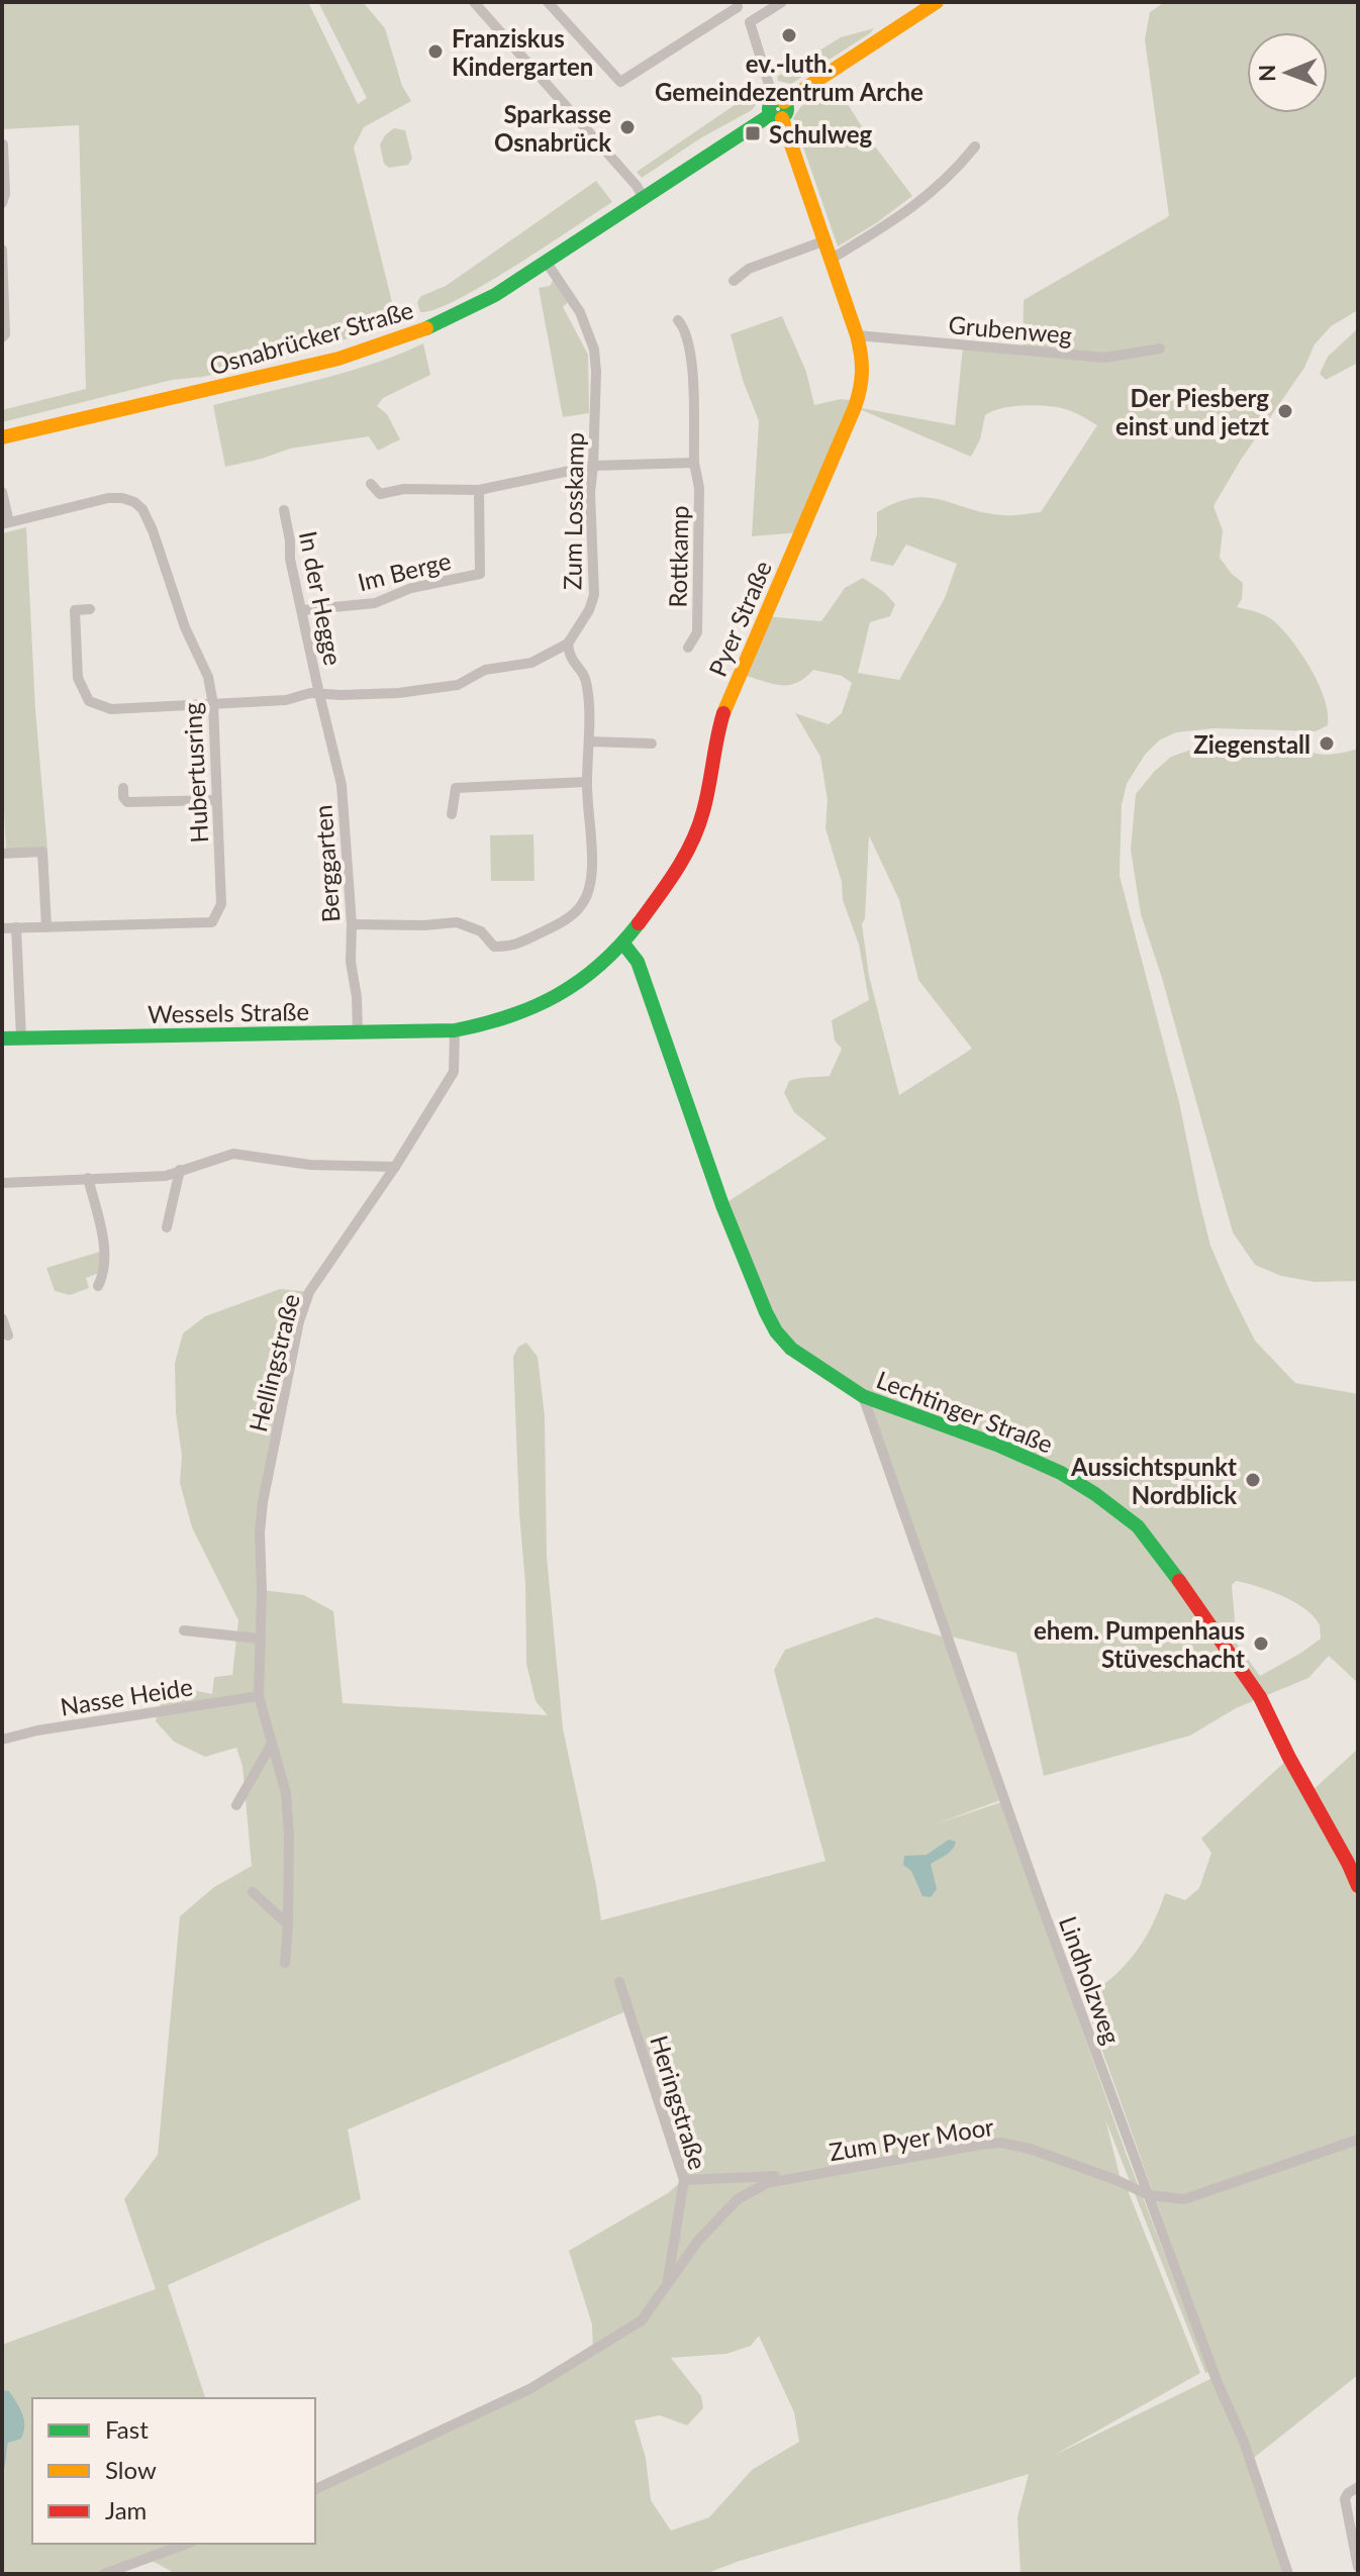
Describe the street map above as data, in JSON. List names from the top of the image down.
{
  "streets": {
    "street": [
      "Grubenweg",
      "Osnabrücker Straße",
      "Zum Losskamp",
      "Rottkamp",
      "Im Berge",
      "In der Hegge",
      "Pyer Straße",
      "Hubertusring",
      "Berggarten",
      "Wessels Straße",
      "Hellingstraße",
      "Lechtinger Straße",
      "Nasse Heide",
      "Lindholzweg",
      "Heringstraße",
      "Zum Pyer Moor"
    ]
  },
  "crossings": [
    ["Grubenweg", "Pyer Straße"],
    ["Osnabrücker Straße", "Zum Losskamp"],
    ["Osnabrücker Straße", "Pyer Straße"],
    ["Im Berge", "In der Hegge"],
    ["In der Hegge", "Berggarten"],
    ["Pyer Straße", "Wessels Straße"],
    ["Pyer Straße", "Hellingstraße"],
    ["Pyer Straße", "Lechtinger Straße"],
    ["Berggarten", "Wessels Straße"],
    ["Wessels Straße", "Hellingstraße"],
    ["Hellingstraße", "Nasse Heide"],
    ["Lechtinger Straße", "Lindholzweg"],
    ["Lindholzweg", "Zum Pyer Moor"],
    ["Heringstraße", "Zum Pyer Moor"]
  ],
  "places": {
    "other": [
      "ev.-luth. Gemeindezentrum Arche",
      "Franziskus Kindergarten",
      "Sparkasse Osnabrück",
      "Der Piesberg einst und jetzt",
      "Ziegenstall",
      "Aussichtspunkt Nordblick",
      "ehem. Pumpenhaus Stüveschacht"
    ],
    "transit": ["Schulweg"]
  },
  "legend": ["Fast", "Slow", "Jam"],
  "north": "left"
}
